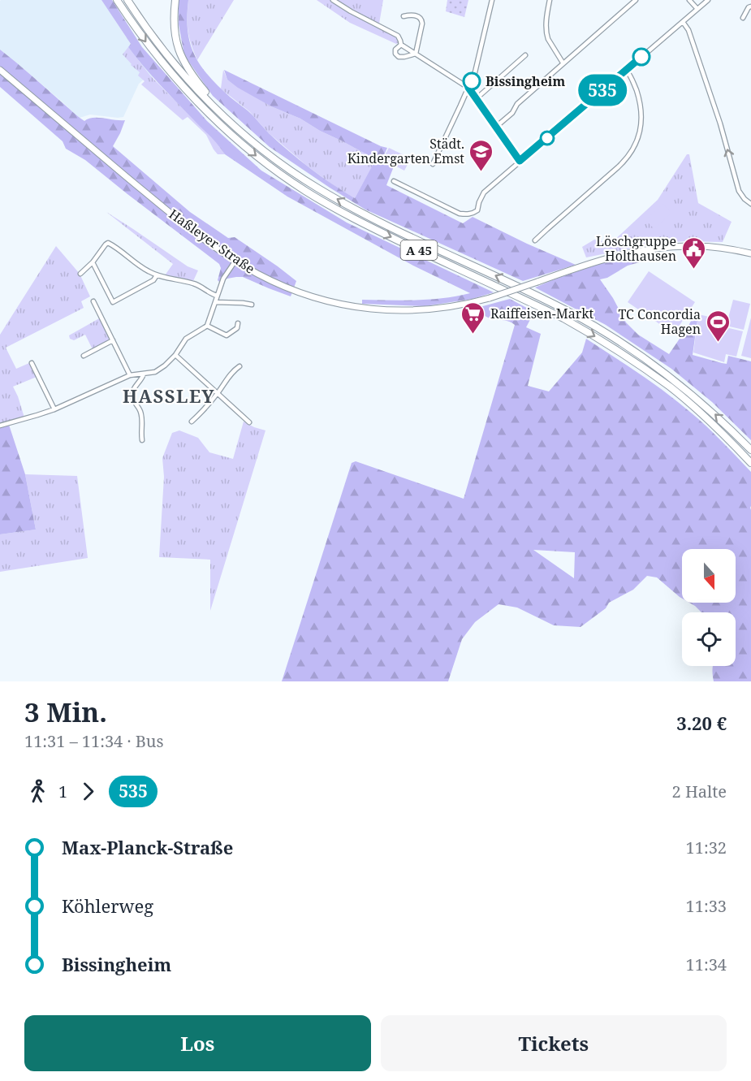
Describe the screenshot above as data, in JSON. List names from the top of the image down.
{
  "streets": {
    "highway": ["A 45"],
    "main road": ["Haßleyer Straße"]
  },
  "districts": ["HASSLEY"],
  "places": {
    "other": ["Bissingheim"],
    "school or university": ["Städt. Kindergarten Emst"],
    "public building": ["Löschgruppe Holthausen"],
    "supermarket": ["Raiffeisen-Markt"],
    "sports": ["TC Concordia Hagen"]
  },
  "lines": ["bus line 535"],
  "north": "bottom",
  "page": {
    "on_map": "535",
    "heading": ["3 Min.", "11:31 – 11:34 · Bus", "3.20 €"],
    "legs": ["1", "535", "2 Halte"],
    "list": [
      {
        "name": "Max-Planck-Straße",
        "value": "11:32"
      },
      {
        "name": "Köhlerweg",
        "value": "11:33"
      },
      {
        "name": "Bissingheim",
        "value": "11:34"
      }
    ],
    "buttons": ["Los", "Tickets"]
  }
}
